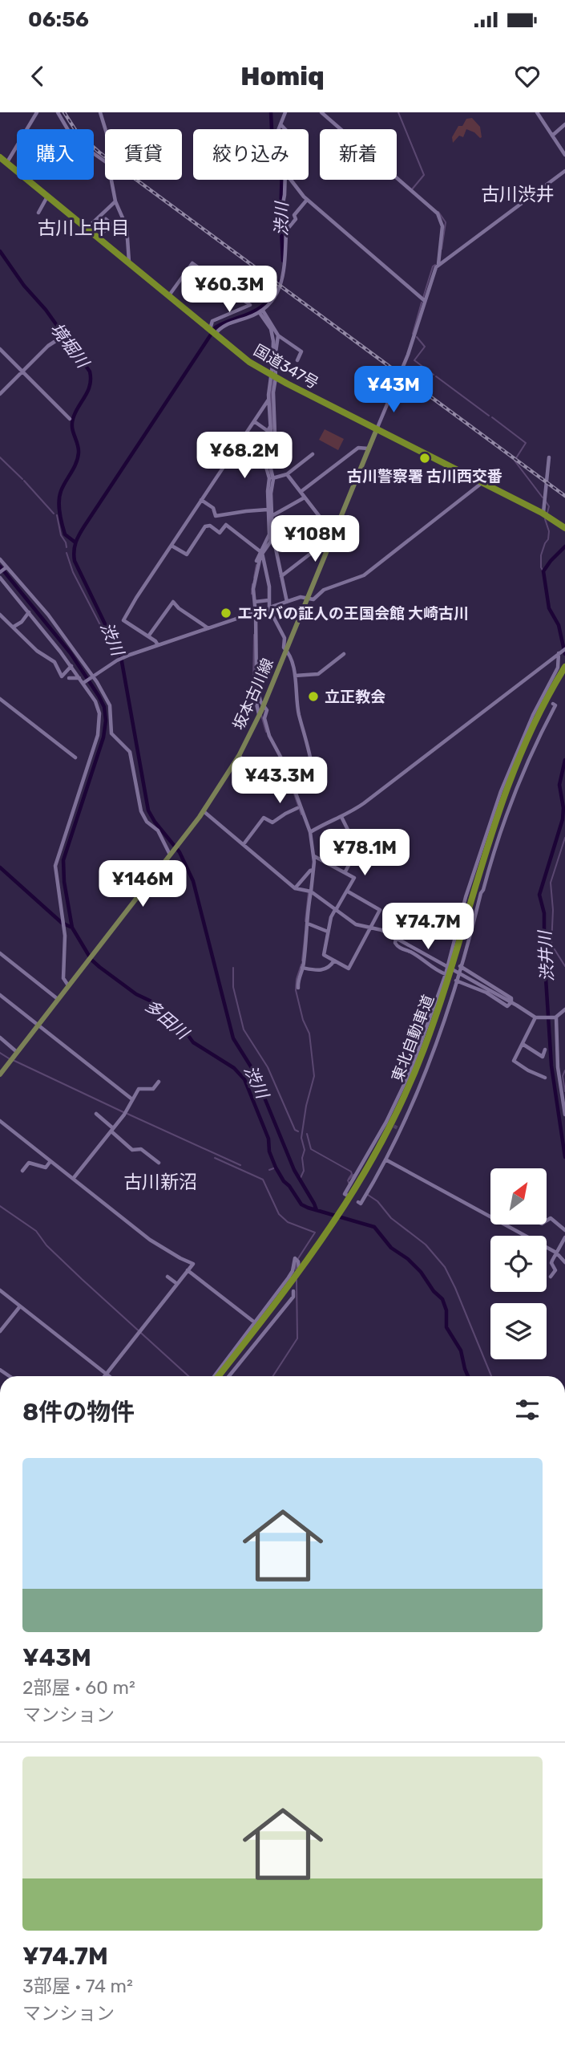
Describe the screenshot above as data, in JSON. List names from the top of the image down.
{
  "streets": {
    "highway": ["国道347号", "東北自動車道"],
    "main road": ["坂本古川線"]
  },
  "crossings": [
    ["国道347号", "坂本古川線"]
  ],
  "districts": ["古川渋井", "古川上中目", "古川新沼"],
  "water": [
    "渋川",
    "境堀川",
    "渋井川",
    "多田川"
  ],
  "places": ["古川警察署 古川西交番", "エホバの証人の王国会館 大崎古川", "立正教会"],
  "north": "top right",
  "page": {
    "status": "06:56",
    "header": "Homiq",
    "chip": [
      "購入",
      "賃貸",
      "絞り込み",
      "新着"
    ],
    "price": [
      "¥60.3M",
      "¥43M",
      "¥68.2M",
      "¥108M",
      "¥43.3M",
      "¥78.1M",
      "¥146M",
      "¥74.7M"
    ],
    "heading": "8件の物件",
    "list": [
      {
        "name": "¥43M",
        "note": "2部屋 · 60 m² · マンション"
      },
      {
        "name": "¥74.7M",
        "note": "3部屋 · 74 m² · マンション"
      }
    ]
  }
}
